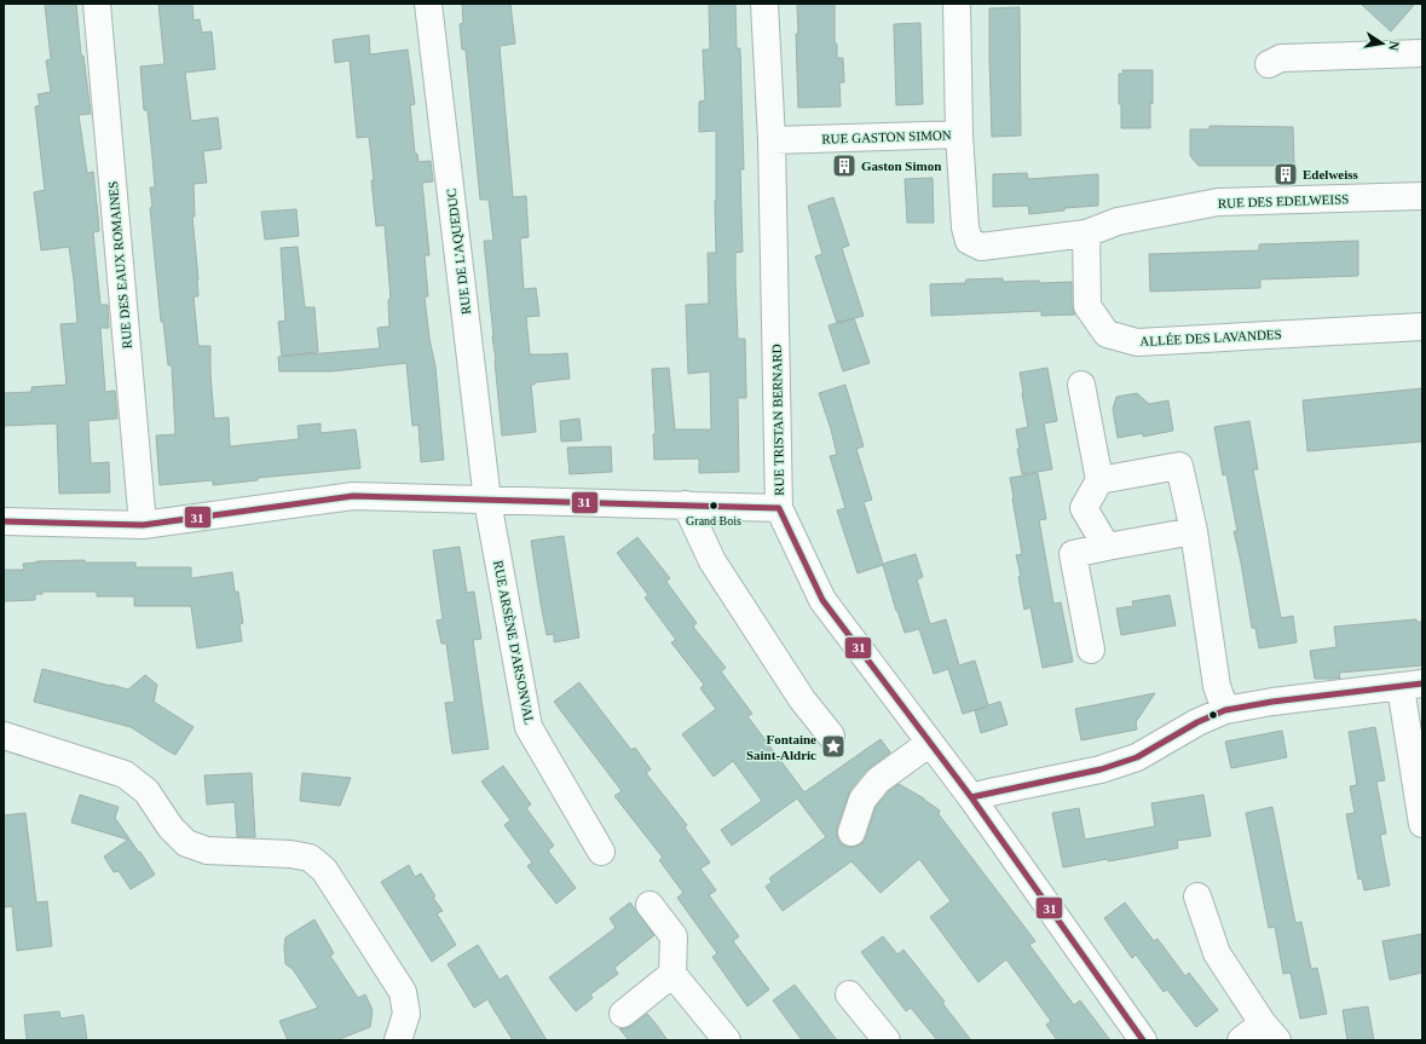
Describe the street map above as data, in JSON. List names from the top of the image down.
{
  "streets": {
    "street": [
      "RUE GASTON SIMON",
      "RUE DES EDELWEISS",
      "RUE DE L'AQUEDUC",
      "RUE DES EAUX ROMAINES",
      "ALLÉE DES LAVANDES",
      "RUE TRISTAN BERNARD",
      "RUE ARSÈNE D'ARSONVAL"
    ]
  },
  "crossings": [
    ["RUE GASTON SIMON", "RUE DES EDELWEISS"],
    ["RUE GASTON SIMON", "RUE TRISTAN BERNARD"],
    ["RUE DES EDELWEISS", "ALLÉE DES LAVANDES"],
    ["RUE DE L'AQUEDUC", "RUE ARSÈNE D'ARSONVAL"]
  ],
  "places": {
    "building": ["Gaston Simon", "Edelweiss"],
    "other": ["Grand Bois"],
    "place": ["Fontaine Saint-Aldric"]
  },
  "lines": ["transit line 31"],
  "north": "right"
}
